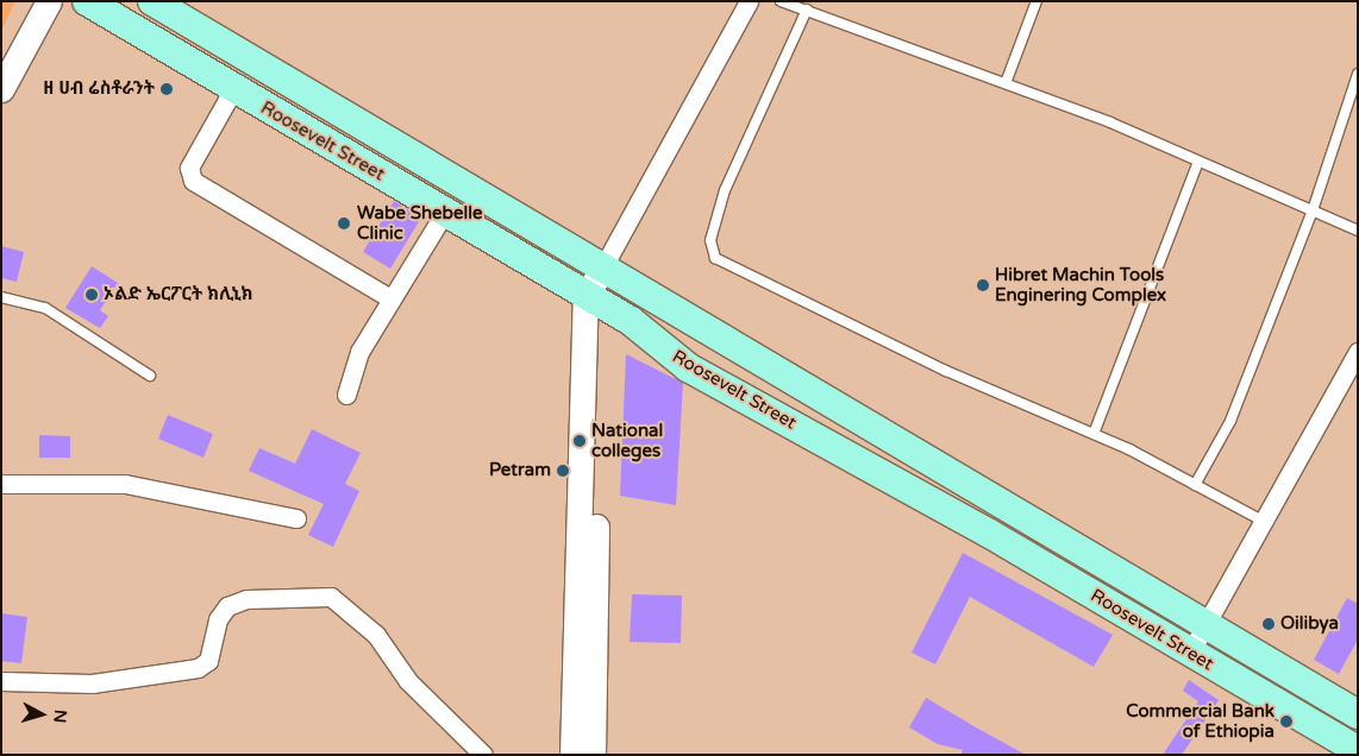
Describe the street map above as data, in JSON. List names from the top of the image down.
{
  "streets": {
    "main road": ["Roosevelt Street"]
  },
  "places": [
    "ዘ ሀብ ሬስቶራንት",
    "Wabe Shebelle Clinic",
    "Hibret Machin Tools Enginering Complex",
    "ኦልድ ኤርፖርት ክሊኒክ",
    "National colleges",
    "Petram",
    "Oilibya",
    "Commercial Bank of Ethiopia"
  ],
  "north": "right"
}
